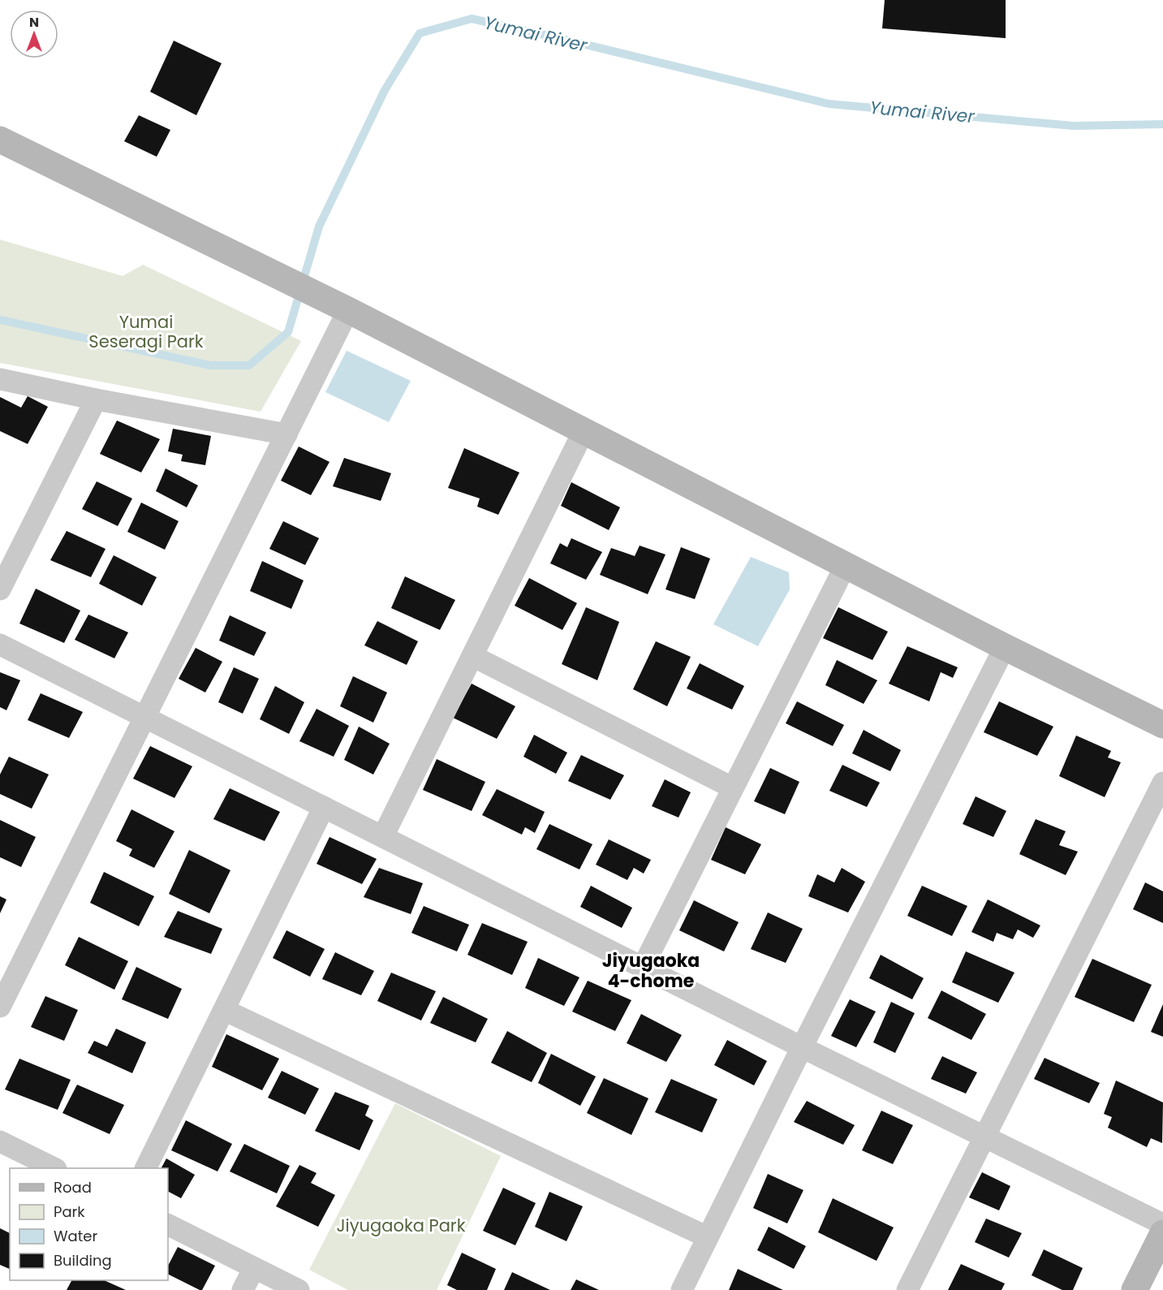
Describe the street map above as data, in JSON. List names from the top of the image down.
{
  "districts": ["Jiyugaoka 4-chome"],
  "water": ["Yumai River"],
  "parks": ["Yumai Seseragi Park", "Jiyugaoka Park"],
  "legend": [
    "Road",
    "Park",
    "Water",
    "Building"
  ],
  "north": "top"
}
